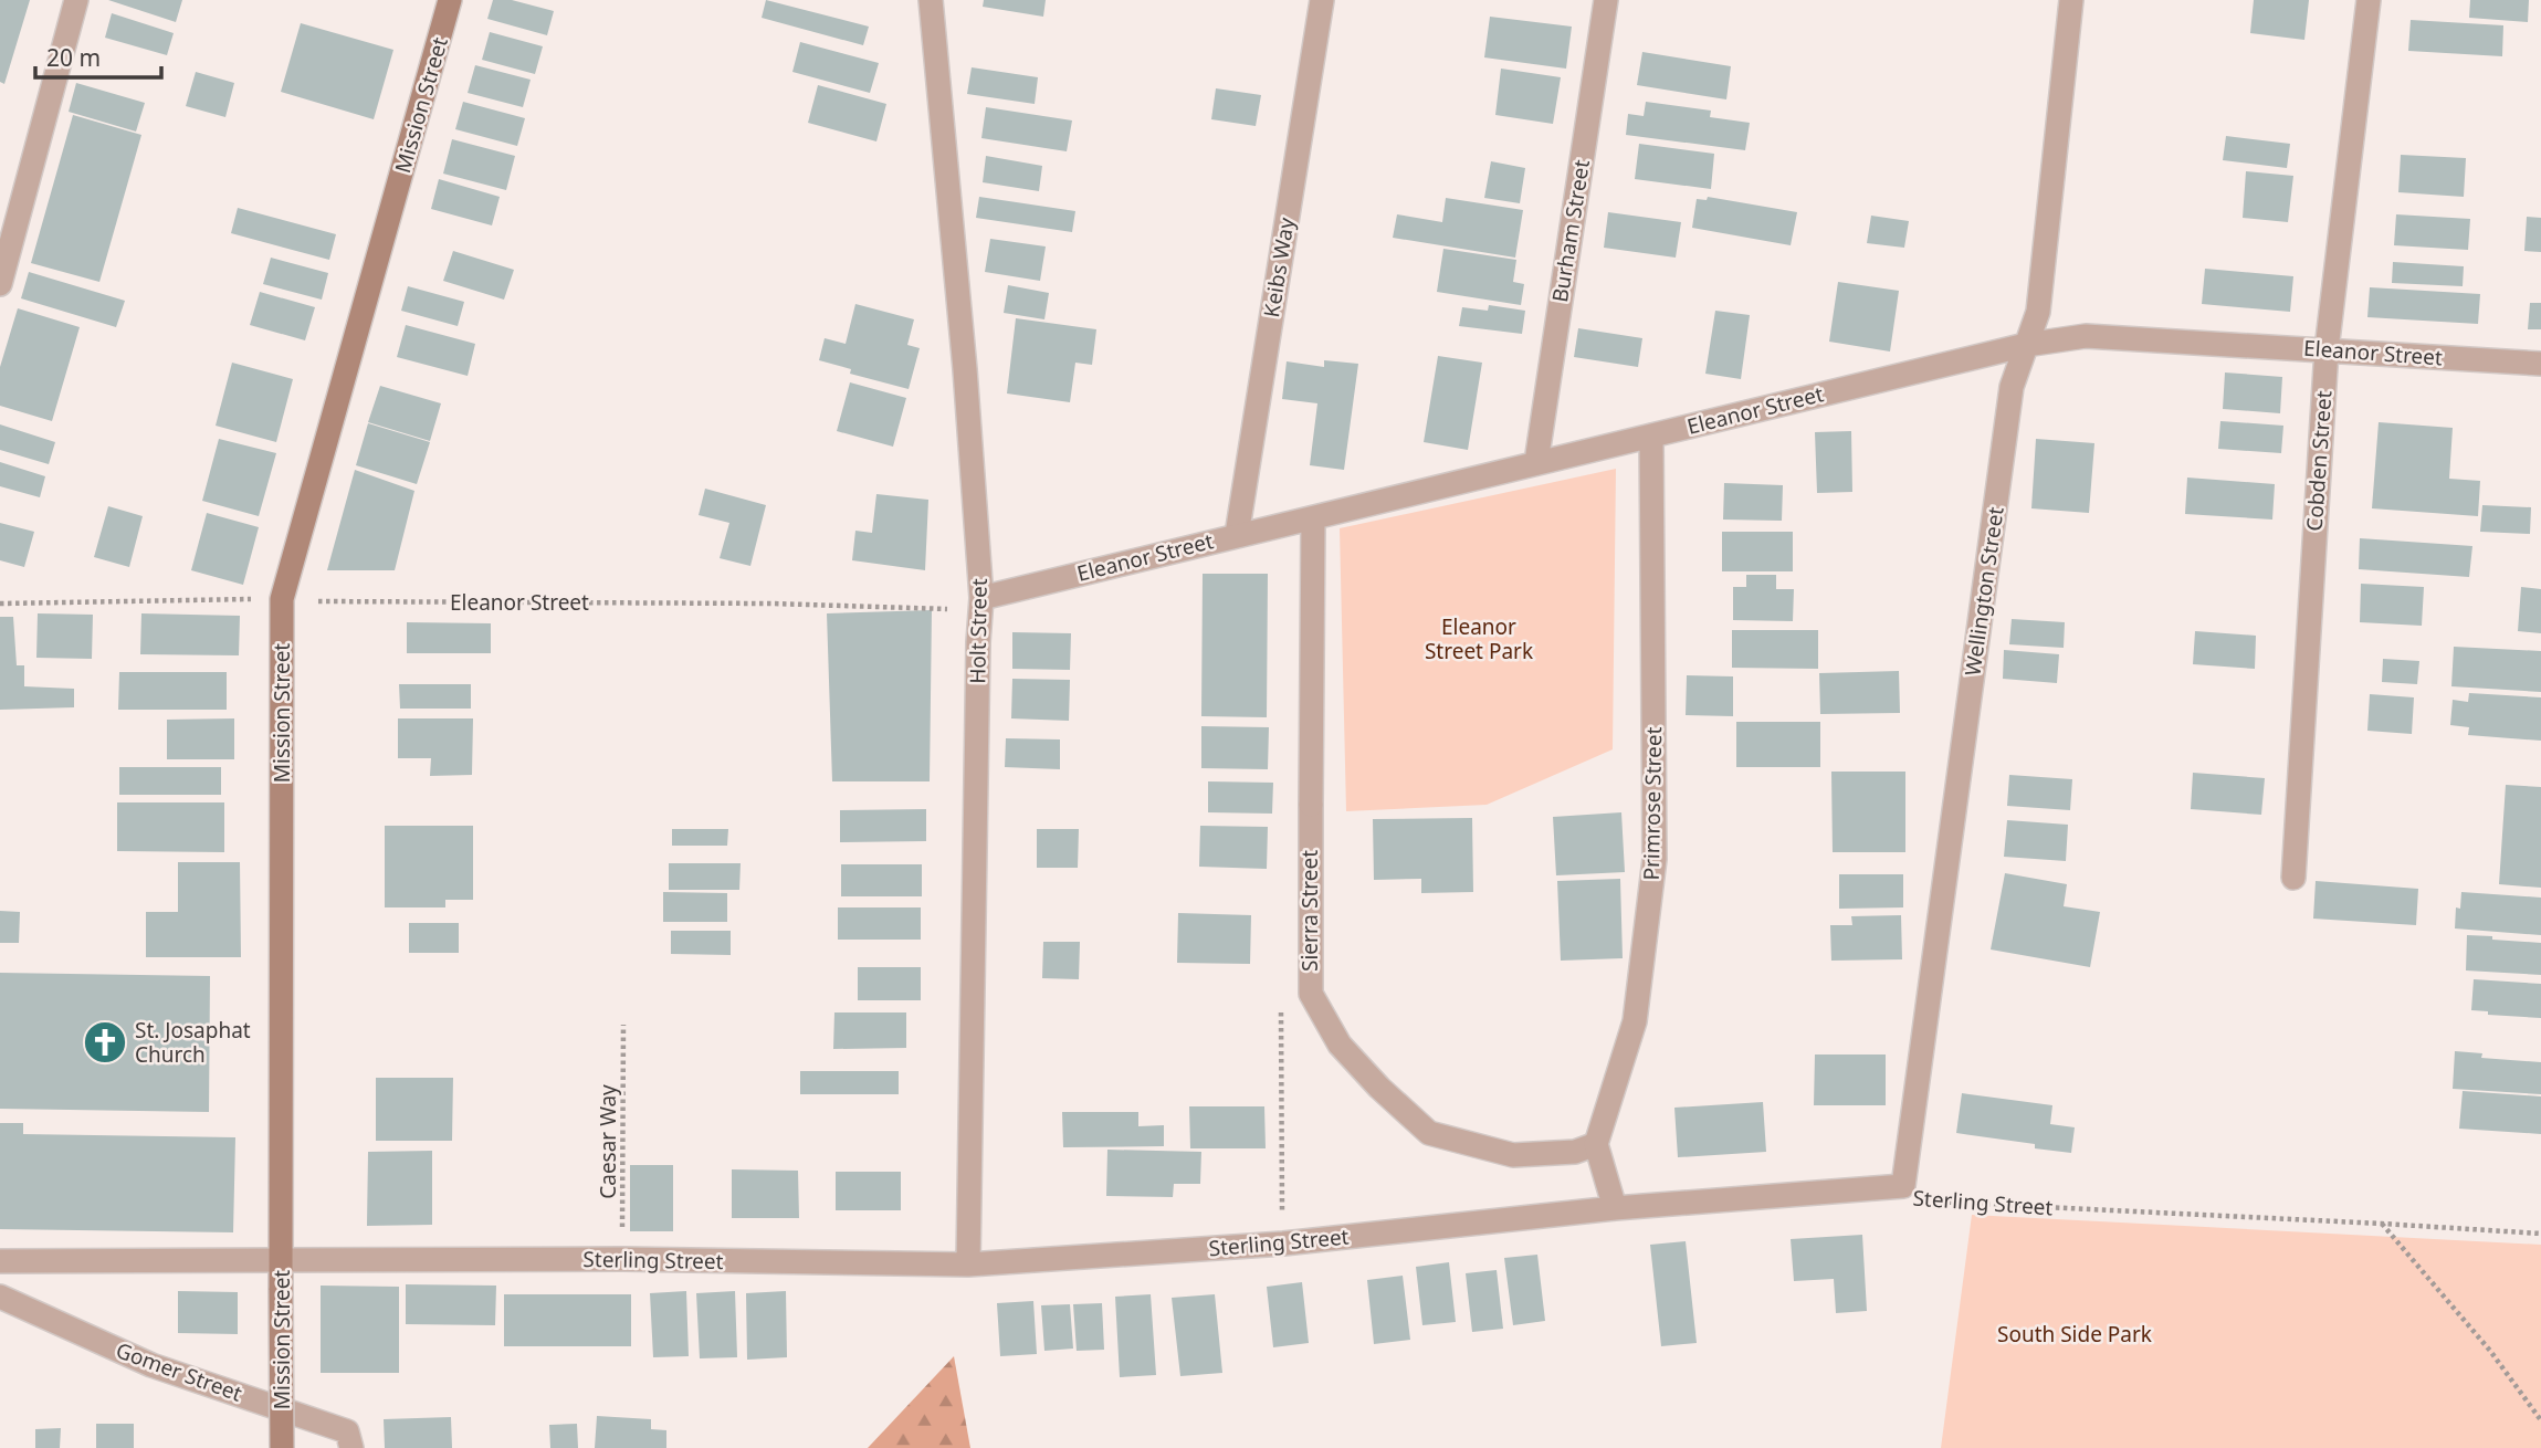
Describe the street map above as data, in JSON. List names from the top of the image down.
{
  "streets": {
    "street": [
      "Mission Street",
      "Burham Street",
      "Keibs Way",
      "Eleanor Street",
      "Cobden Street",
      "Wellington Street",
      "Holt Street",
      "Primrose Street",
      "Sierra Street",
      "Sterling Street",
      "Gomer Street"
    ],
    "path": ["Caesar Way"]
  },
  "crossings": [
    ["Mission Street", "Sterling Street"],
    ["Burham Street", "Eleanor Street"],
    ["Keibs Way", "Eleanor Street"],
    ["Eleanor Street", "Cobden Street"],
    ["Eleanor Street", "Wellington Street"],
    ["Eleanor Street", "Holt Street"],
    ["Eleanor Street", "Primrose Street"],
    ["Eleanor Street", "Sierra Street"],
    ["Wellington Street", "Sterling Street"],
    ["Holt Street", "Sterling Street"],
    ["Primrose Street", "Sierra Street"],
    ["Caesar Way", "Sterling Street"]
  ],
  "parks": ["Eleanor Street Park", "South Side Park"],
  "places": {
    "church": ["St. Josaphat Church"]
  },
  "scale_bar": "20 m"
}
